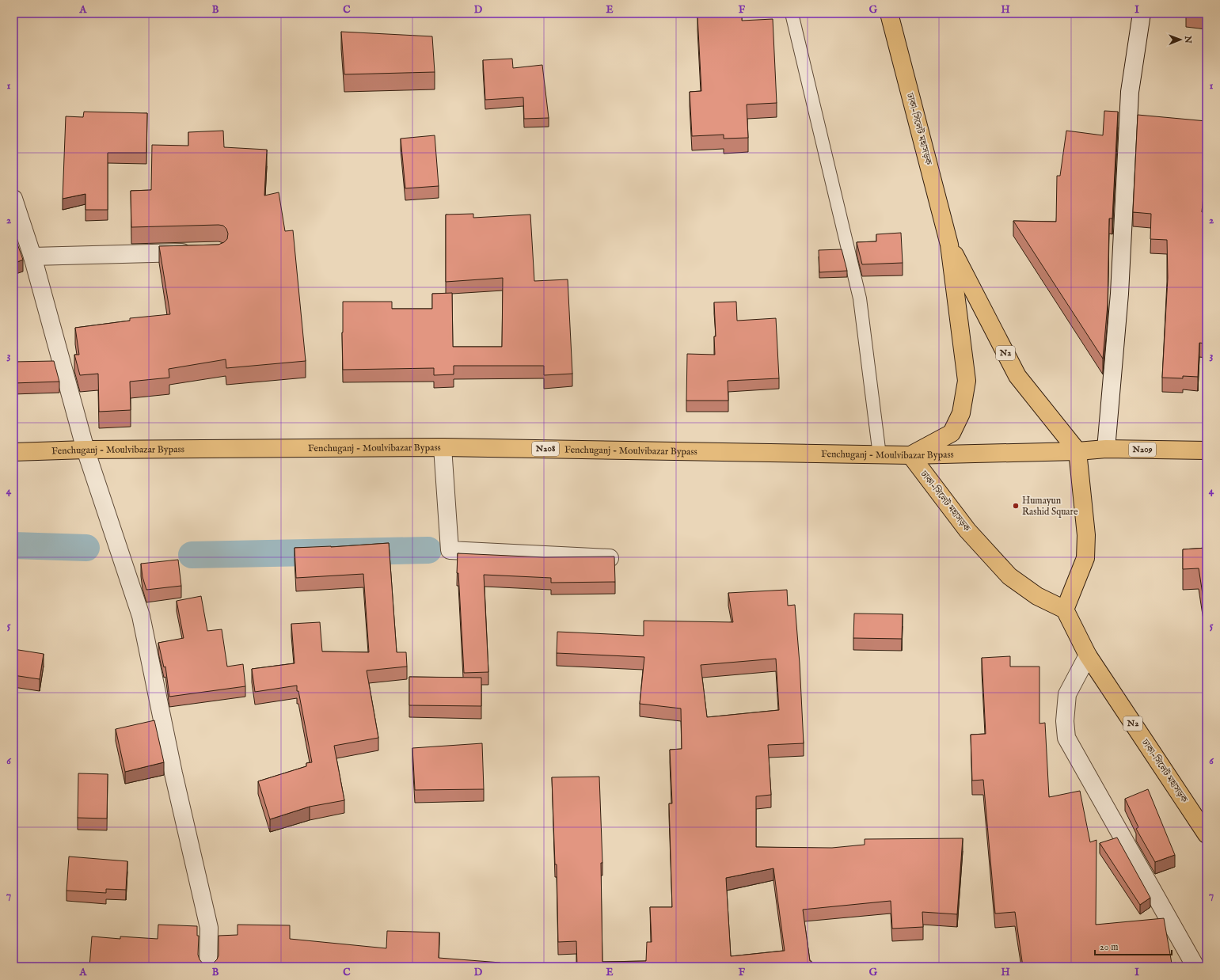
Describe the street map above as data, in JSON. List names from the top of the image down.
{
  "streets": {
    "highway": [
      "ঢাকা-সিলেট মহাসড়ক",
      "N2",
      "Fenchuganj - Moulvibazar Bypass",
      "N208",
      "N209"
    ]
  },
  "crossings": [
    ["ঢাকা-সিলেট মহাসড়ক", "Fenchuganj - Moulvibazar Bypass"],
    ["ঢাকা-সিলেট মহাসড়ক", "N209"],
    ["Fenchuganj - Moulvibazar Bypass", "N209"]
  ],
  "places": ["Humayun Rashid Square"],
  "scale_bar": "20 m",
  "north": "right",
  "grid": {
    "columns": [
      "A",
      "B",
      "C",
      "D",
      "E",
      "F",
      "G",
      "H",
      "I"
    ],
    "rows": [
      "1",
      "2",
      "3",
      "4",
      "5",
      "6",
      "7"
    ]
  }
}
